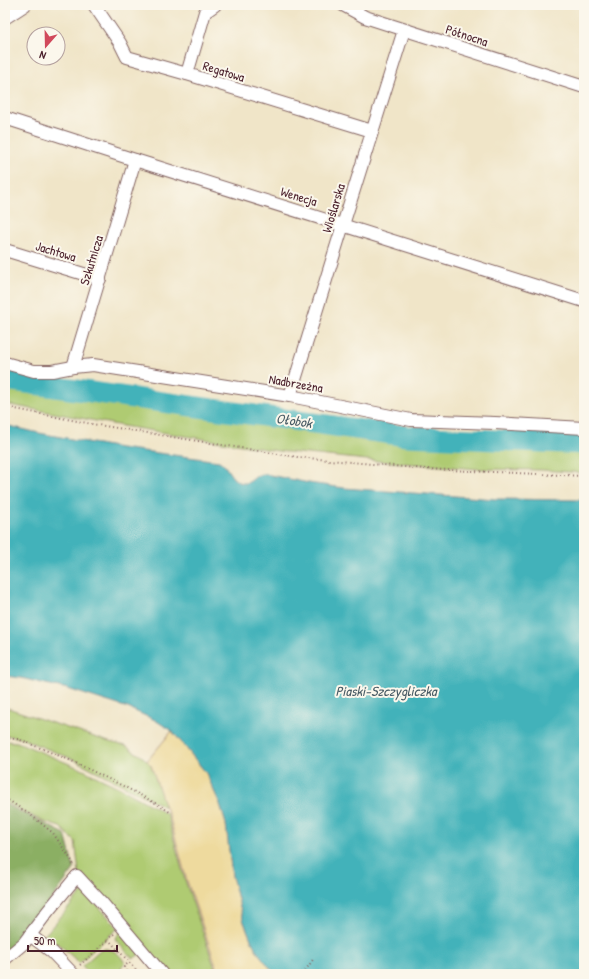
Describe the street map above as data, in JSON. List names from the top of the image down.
{
  "streets": {
    "street": [
      "Północna",
      "Regatowa",
      "Wenecja",
      "Wioślarska",
      "Jachtowa",
      "Szkutnicza",
      "Nadbrzeżna"
    ]
  },
  "crossings": [
    ["Północna", "Wioślarska"],
    ["Regatowa", "Wioślarska"],
    ["Wenecja", "Wioślarska"],
    ["Wenecja", "Szkutnicza"],
    ["Wioślarska", "Nadbrzeżna"],
    ["Jachtowa", "Szkutnicza"],
    ["Szkutnicza", "Nadbrzeżna"]
  ],
  "water": ["Ołobok", "Piaski-Szczygliczka"],
  "scale_bar": "50 m",
  "north": "bottom"
}
